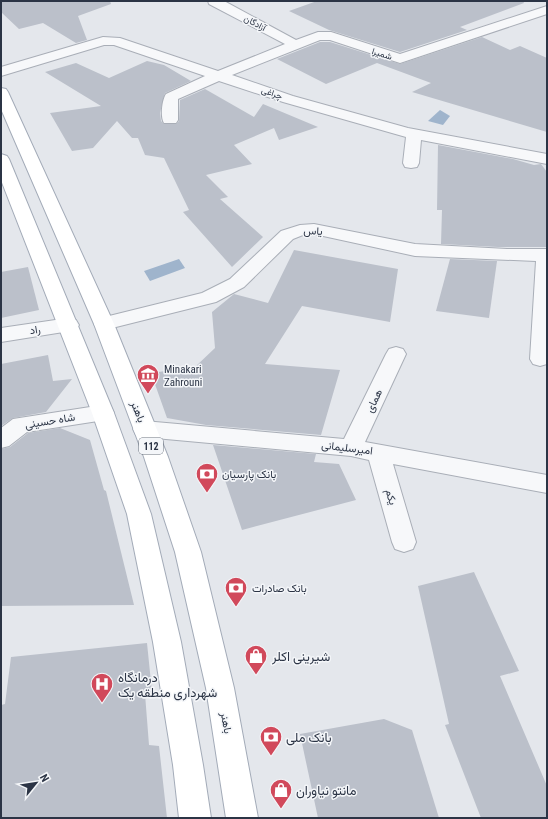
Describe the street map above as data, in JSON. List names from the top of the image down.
{
  "streets": {
    "main road": ["باهنر", "112"],
    "street": [
      "آزادگان",
      "شمیرا",
      "چراغی",
      "یاس",
      "راد",
      "همای",
      "شاه حسینی",
      "امیرسلیمانی",
      "یکم"
    ]
  },
  "crossings": [
    ["آزادگان", "شمیرا"],
    ["شمیرا", "چراغی"],
    ["یاس", "باهنر"],
    ["همای", "امیرسلیمانی"],
    ["باهنر", "امیرسلیمانی"],
    ["امیرسلیمانی", "یکم"]
  ],
  "places": {
    "museum": ["Minakari Zahrouni"],
    "bank": ["بانک پارسیان", "بانک صادرات", "بانک ملی"],
    "shop": ["شیرینی اکلر", "مانتو نیاوران"],
    "hospital": ["درمانگاه شهرداری منطقه یک"]
  },
  "north": "top right"
}
